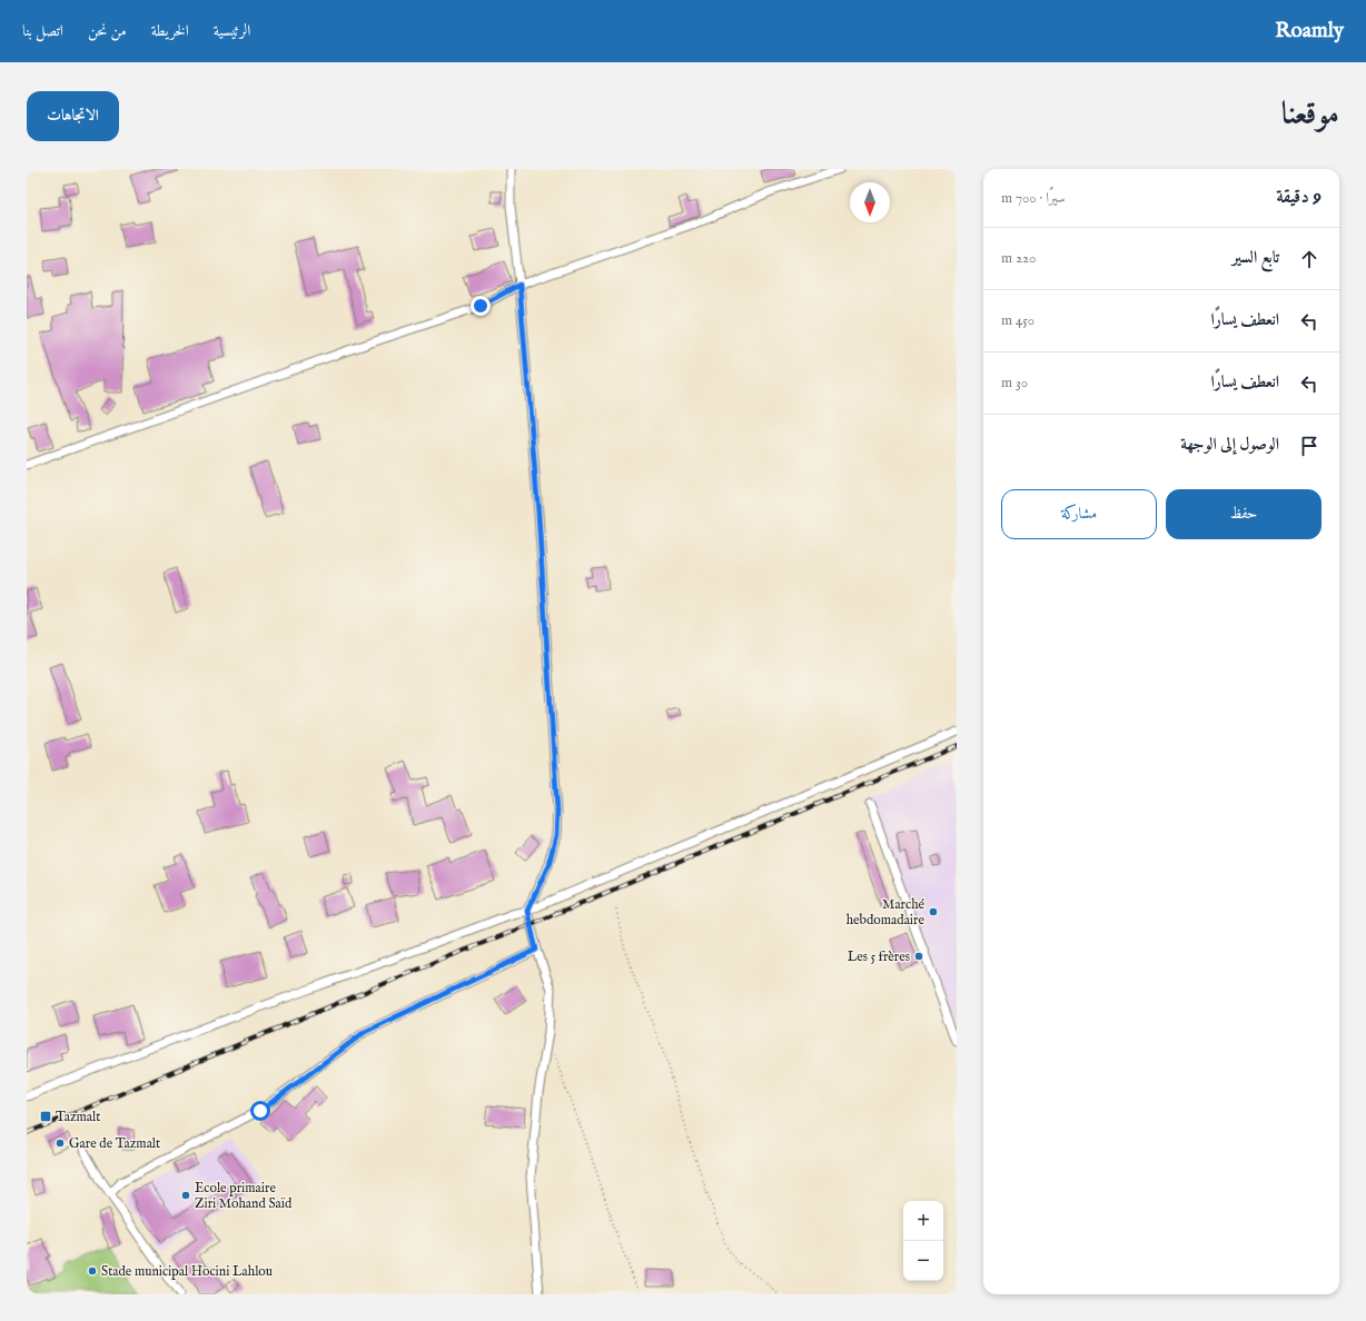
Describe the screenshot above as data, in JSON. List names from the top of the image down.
{
  "places": {
    "other": [
      "Marché hebdomadaire",
      "Les 5 frères",
      "Gare de Tazmalt",
      "Ecole primaire Ziri Mohand Saïd",
      "Stade municipal Hocini Lahlou"
    ],
    "transit": ["Tazmalt"]
  },
  "north": "bottom",
  "page": {
    "header": "Roamly",
    "nav": [
      "الرئيسية",
      "الخريطة",
      "من نحن",
      "اتصل بنا"
    ],
    "title": "موقعنا",
    "buttons": [
      "الاتجاهات",
      ["حفظ", "مشاركة"]
    ],
    "heading": ["9 دقيقة", "سيرًا · 700 m"],
    "list": [
      ["تابع السير", "220 m"],
      ["انعطف يسارًا", "450 m"],
      ["انعطف يسارًا", "30 m"],
      "الوصول إلى الوجهة"
    ],
    "map_buttons": ["+", "−"]
  }
}
